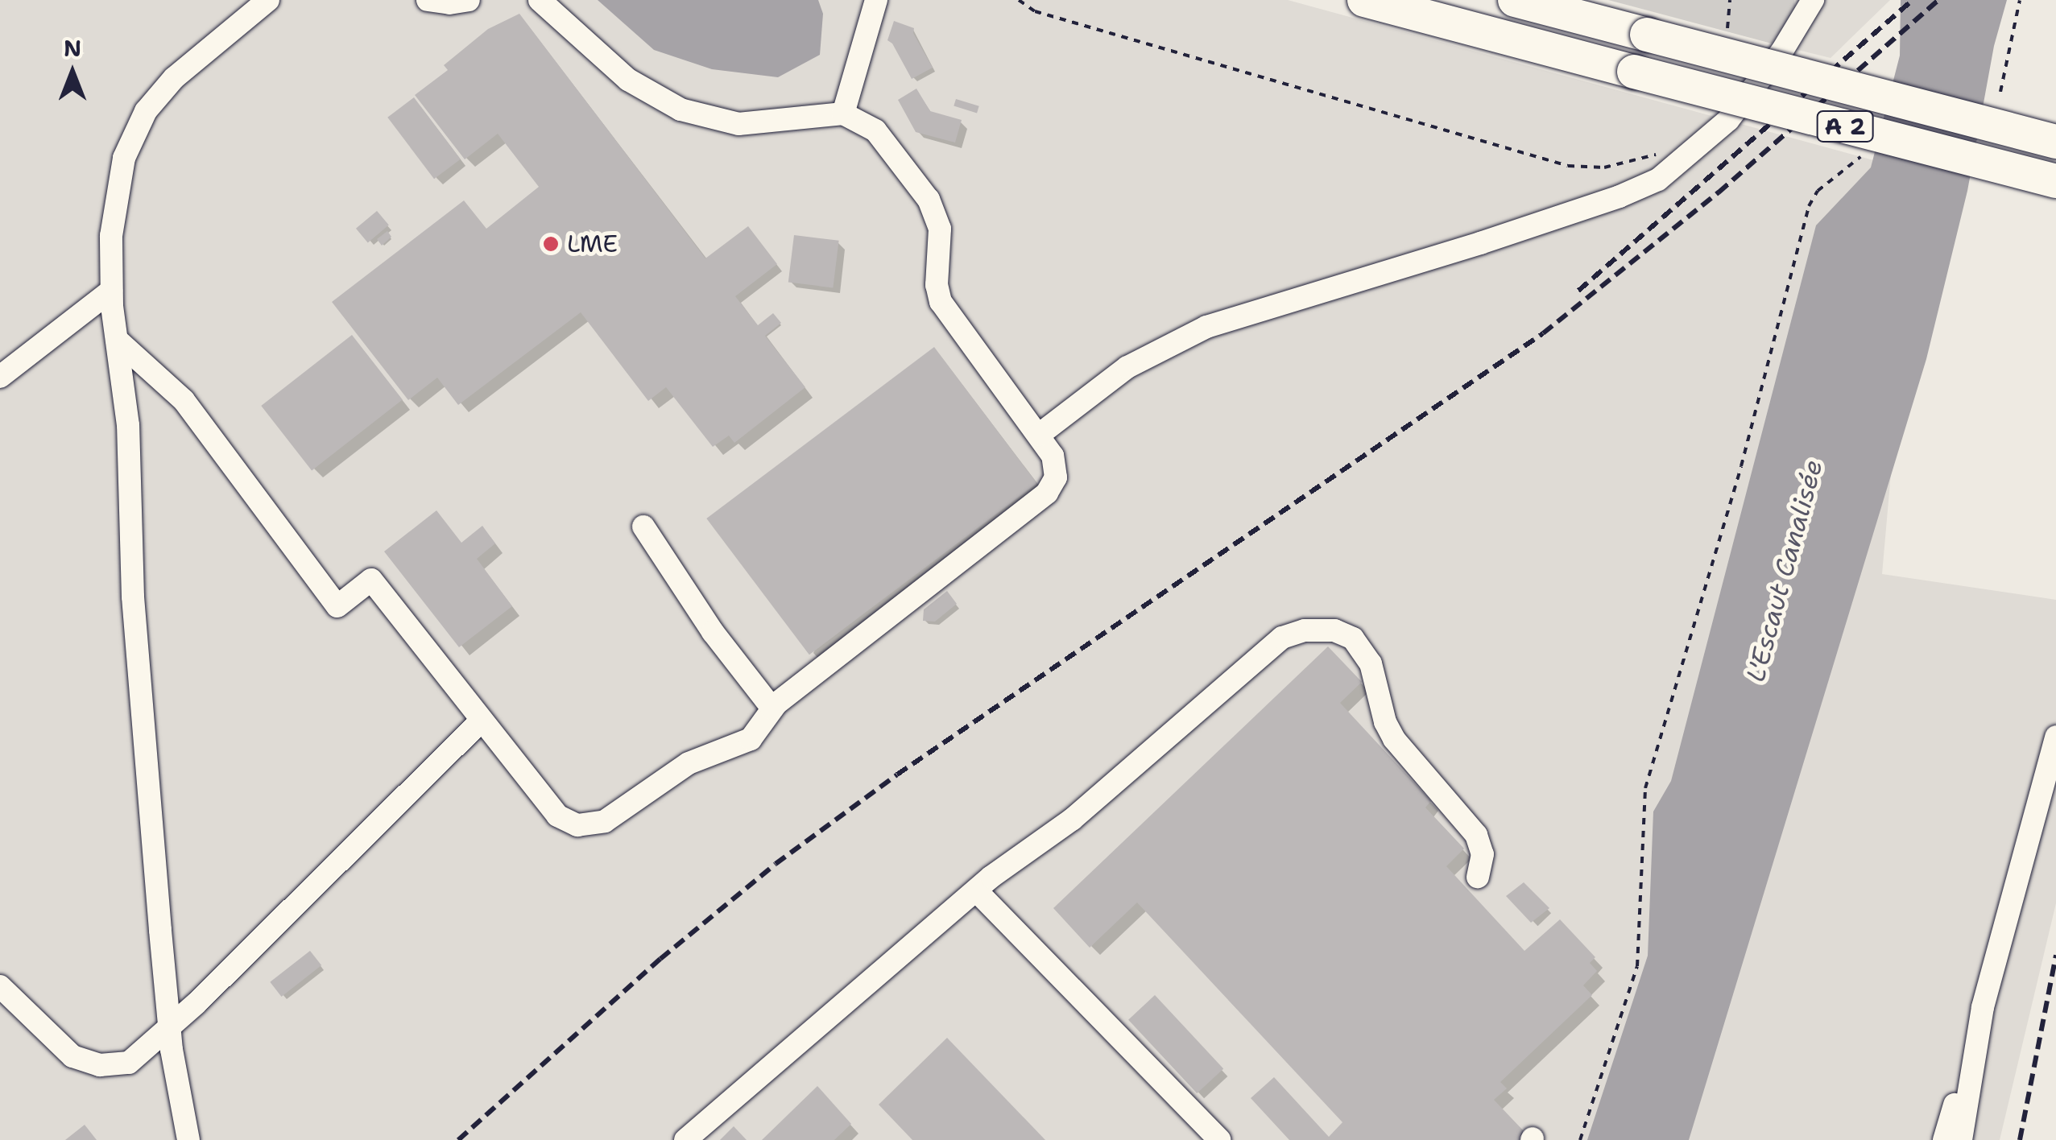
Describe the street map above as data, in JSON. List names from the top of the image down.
{
  "streets": {
    "highway": ["A 2"]
  },
  "water": ["L'Escaut Canalisée"],
  "places": ["LME"],
  "north": "top"
}
